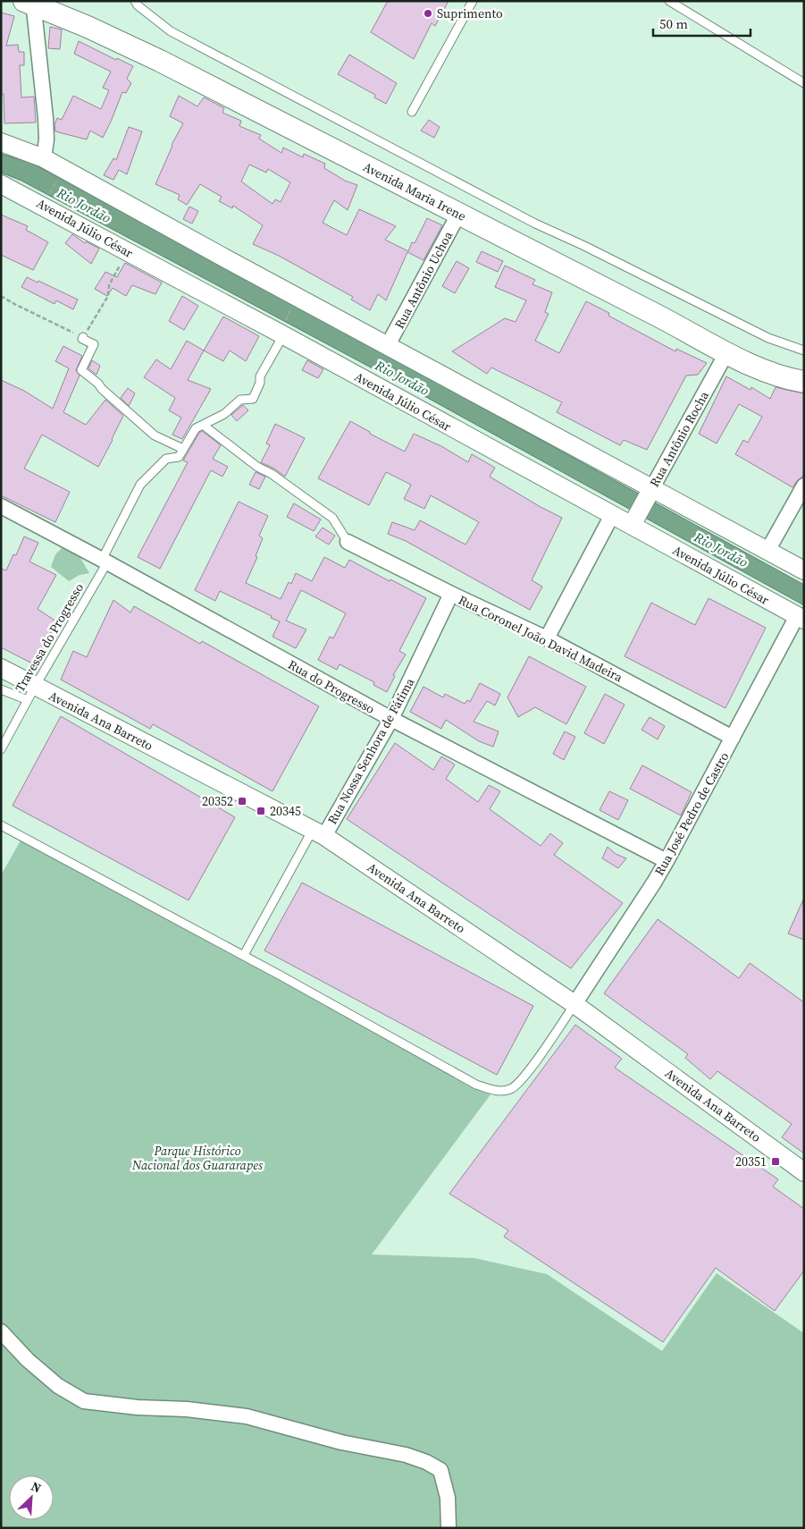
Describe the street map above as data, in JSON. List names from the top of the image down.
{
  "streets": {
    "main road": ["Avenida Maria Irene"],
    "street": [
      "Avenida Júlio César",
      "Rua Antônio Uchoa",
      "Rua Antônio Rocha",
      "Rua Coronel João David Madeira",
      "Rua do Progresso",
      "Avenida Ana Barreto",
      "Rua Nossa Senhora de Fátima",
      "Rua José Pedro de Castro"
    ],
    "lane": ["Travessa do Progresso"]
  },
  "crossings": [
    ["Avenida Maria Irene", "Rua Antônio Uchoa"],
    ["Avenida Maria Irene", "Rua Antônio Rocha"],
    ["Avenida Júlio César", "Rua Antônio Rocha"],
    ["Avenida Júlio César", "Rua José Pedro de Castro"],
    ["Travessa do Progresso", "Rua do Progresso"],
    ["Travessa do Progresso", "Avenida Ana Barreto"],
    ["Rua Coronel João David Madeira", "Rua Nossa Senhora de Fátima"],
    ["Rua Coronel João David Madeira", "Rua José Pedro de Castro"],
    ["Rua do Progresso", "Rua Nossa Senhora de Fátima"],
    ["Rua do Progresso", "Rua José Pedro de Castro"],
    ["Avenida Ana Barreto", "Rua Nossa Senhora de Fátima"],
    ["Avenida Ana Barreto", "Rua José Pedro de Castro"]
  ],
  "water": ["Rio Jordão"],
  "parks": ["Parque Histórico Nacional dos Guararapes"],
  "places": {
    "other": ["Suprimento"],
    "transit": ["20352", "20345", "20351"]
  },
  "scale_bar": "50 m",
  "north": "top right"
}
